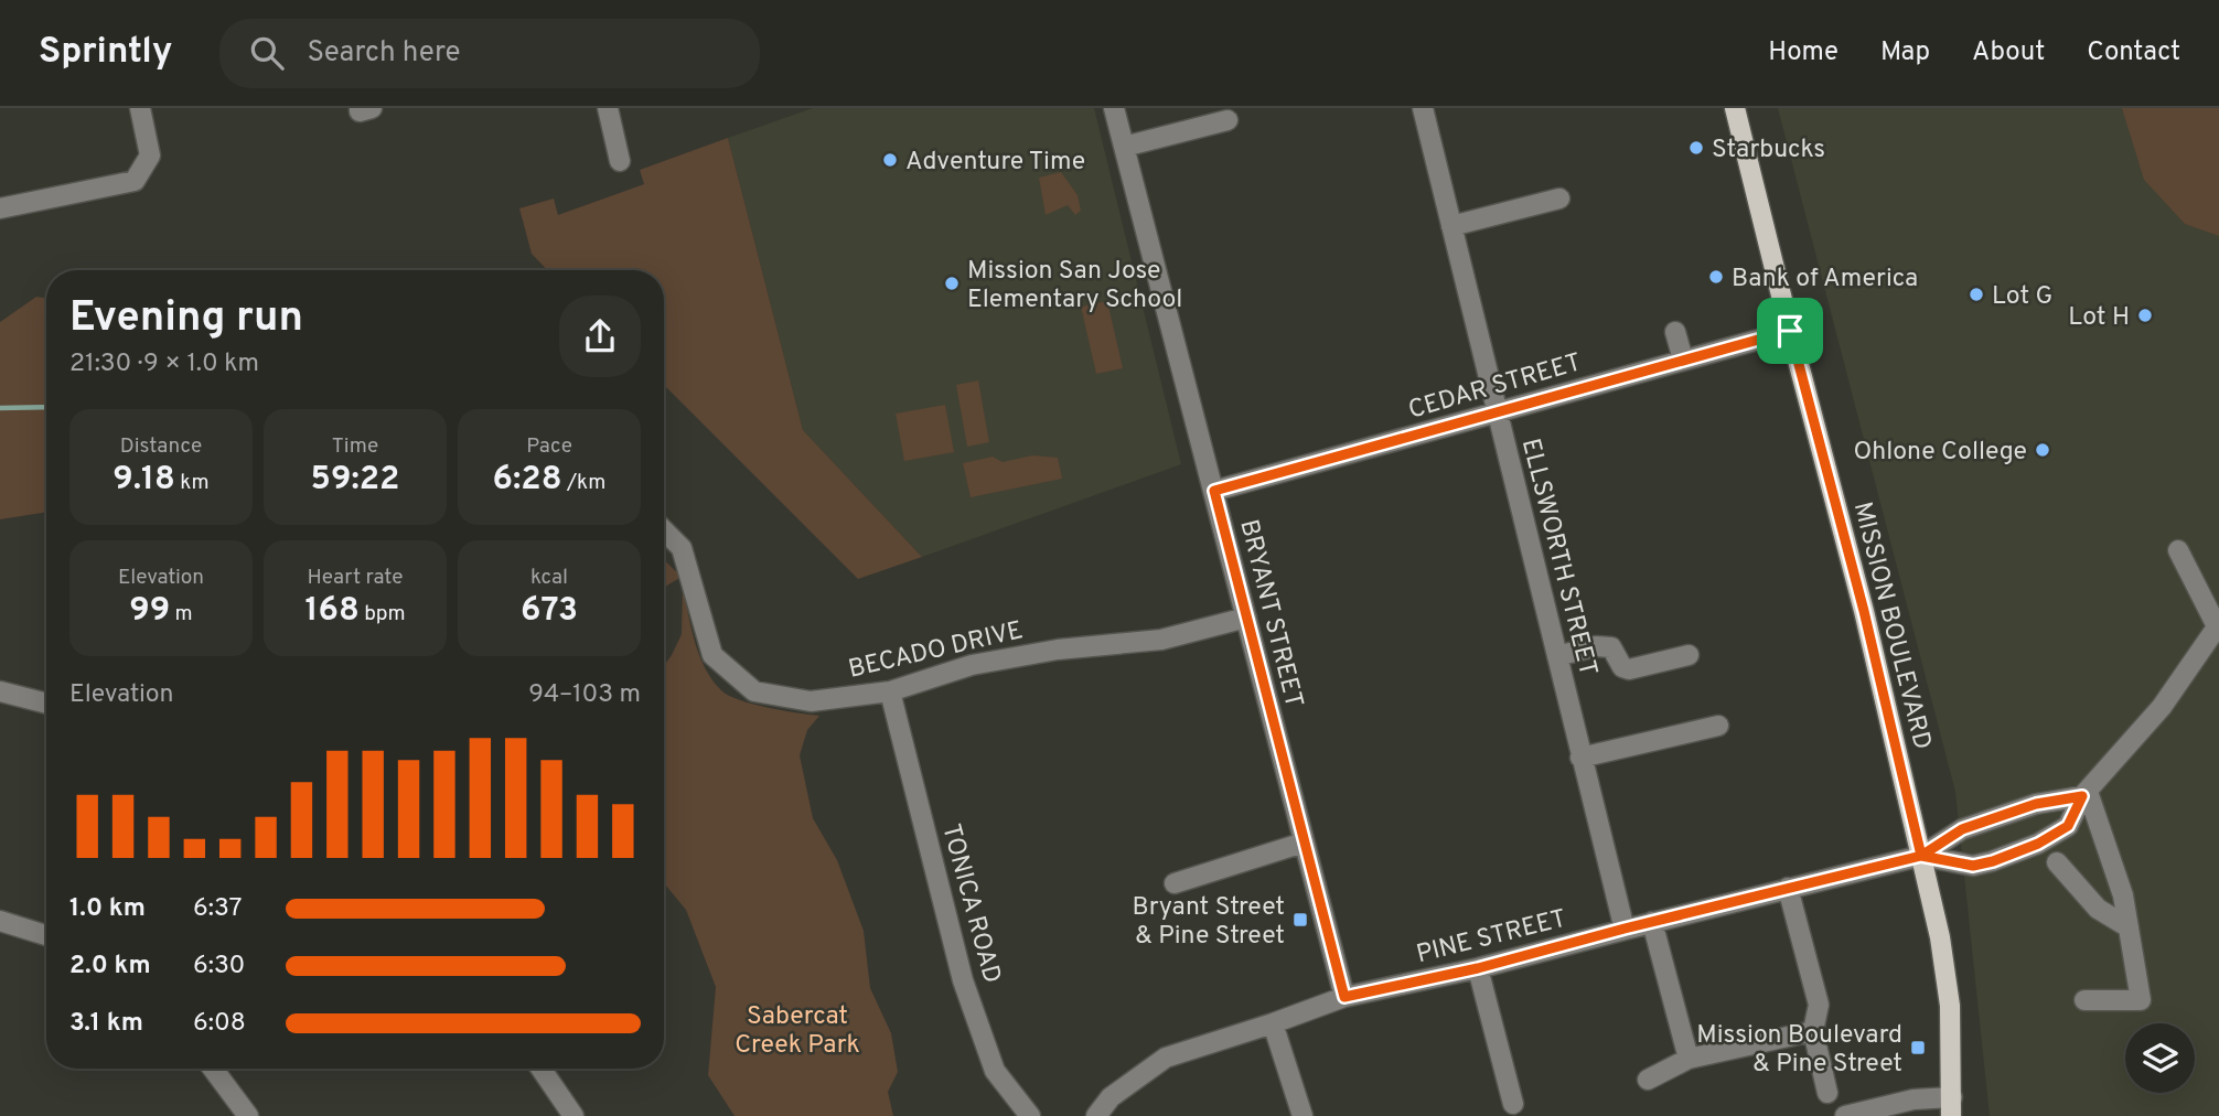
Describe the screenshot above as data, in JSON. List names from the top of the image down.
{
  "streets": {
    "main road": ["MISSION BOULEVARD"],
    "street": [
      "CEDAR STREET",
      "ELLSWORTH STREET",
      "BRYANT STREET",
      "BECADO DRIVE",
      "TONICA ROAD",
      "PINE STREET"
    ]
  },
  "crossings": [
    ["CEDAR STREET", "ELLSWORTH STREET"],
    ["CEDAR STREET", "BRYANT STREET"],
    ["CEDAR STREET", "MISSION BOULEVARD"],
    ["ELLSWORTH STREET", "PINE STREET"],
    ["BRYANT STREET", "BECADO DRIVE"],
    ["BRYANT STREET", "PINE STREET"],
    ["MISSION BOULEVARD", "PINE STREET"],
    ["BECADO DRIVE", "TONICA ROAD"]
  ],
  "parks": ["Sabercat Creek Park"],
  "places": {
    "other": [
      "Starbucks",
      "Adventure Time",
      "Bank of America",
      "Mission San Jose Elementary School",
      "Lot G",
      "Lot H",
      "Ohlone College"
    ],
    "transit": ["Bryant Street & Pine Street", "Mission Boulevard & Pine Street"]
  },
  "page": {
    "header": "Sprintly",
    "search": "Search here",
    "nav": [
      "Home",
      "Map",
      "About",
      "Contact"
    ],
    "heading": ["Evening run", "21:30 · 9 × 1.0 km"],
    "stats": [
      ["Distance", "9.18 km"],
      ["Time", "59:22"],
      ["Pace", "6:28 /km"],
      ["Elevation", "99 m"],
      ["Heart rate", "168 bpm"],
      ["kcal", "673"]
    ],
    "chart": ["Elevation", "94–103 m"],
    "list": [
      {
        "name": "1.0 km",
        "note": "6:37"
      },
      {
        "name": "2.0 km",
        "note": "6:30"
      },
      {
        "name": "3.1 km",
        "note": "6:08"
      }
    ]
  }
}
